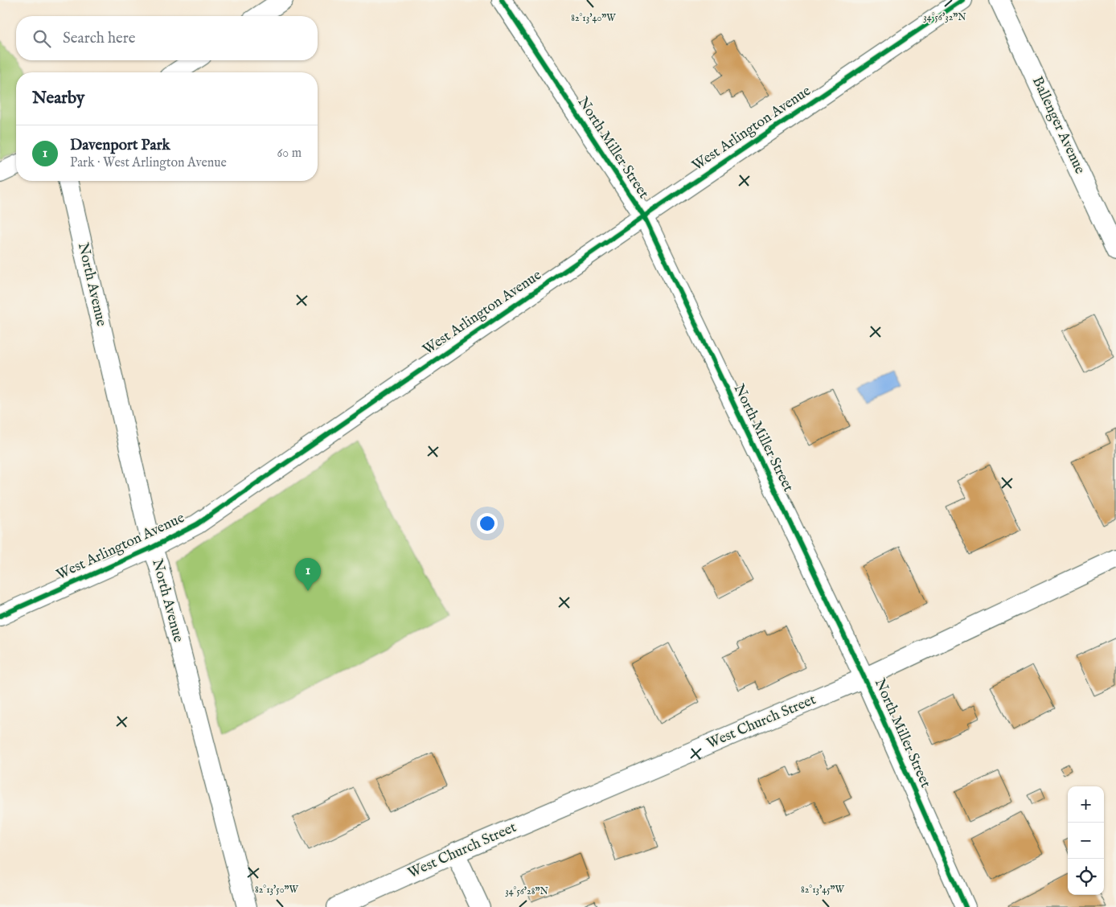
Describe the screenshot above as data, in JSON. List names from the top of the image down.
{
  "streets": {
    "street": [
      "Ballenger Avenue",
      "West Arlington Avenue",
      "North Miller Street",
      "North Avenue",
      "West Church Street"
    ]
  },
  "crossings": [
    ["West Arlington Avenue", "North Miller Street"],
    ["West Arlington Avenue", "North Avenue"],
    ["North Miller Street", "West Church Street"]
  ],
  "page": {
    "search": "Search here",
    "heading": "Nearby",
    "list": [
      {
        "mark": "1",
        "name": "Davenport Park",
        "note": "Park · West Arlington Avenue",
        "value": "60 m"
      }
    ],
    "pins": "1",
    "map_buttons": ["+", "−"]
  },
  "coordinates": [
    "34°56'32\"N",
    "82°13'40\"W",
    "82°13'50\"W",
    "82°13'45\"W",
    "34°56'28\"N"
  ]
}
